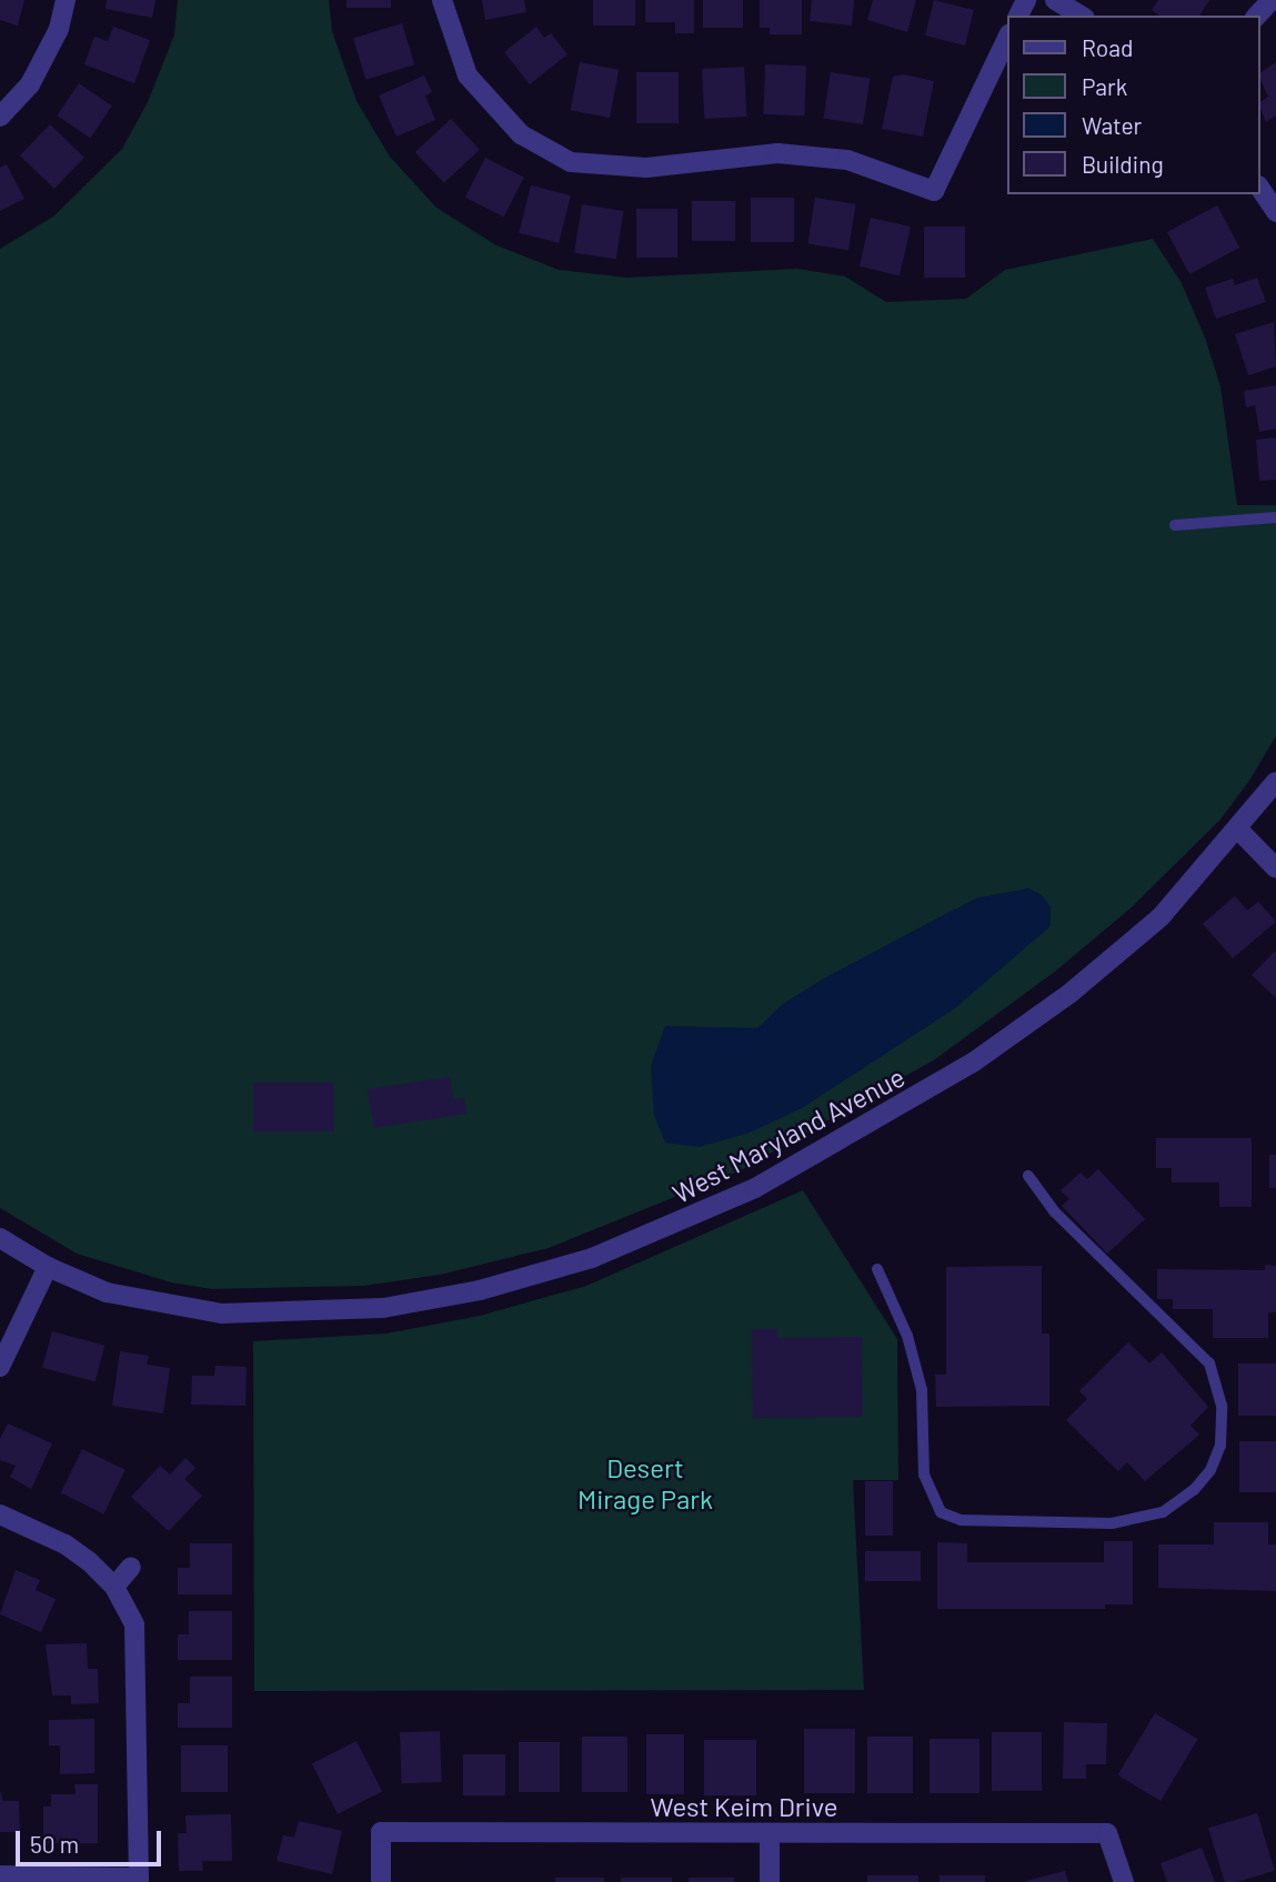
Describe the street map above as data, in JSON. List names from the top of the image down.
{
  "streets": {
    "street": ["West Maryland Avenue", "West Keim Drive"]
  },
  "parks": ["Desert Mirage Park"],
  "legend": [
    "Road",
    "Park",
    "Water",
    "Building"
  ],
  "scale_bar": "50 m"
}
